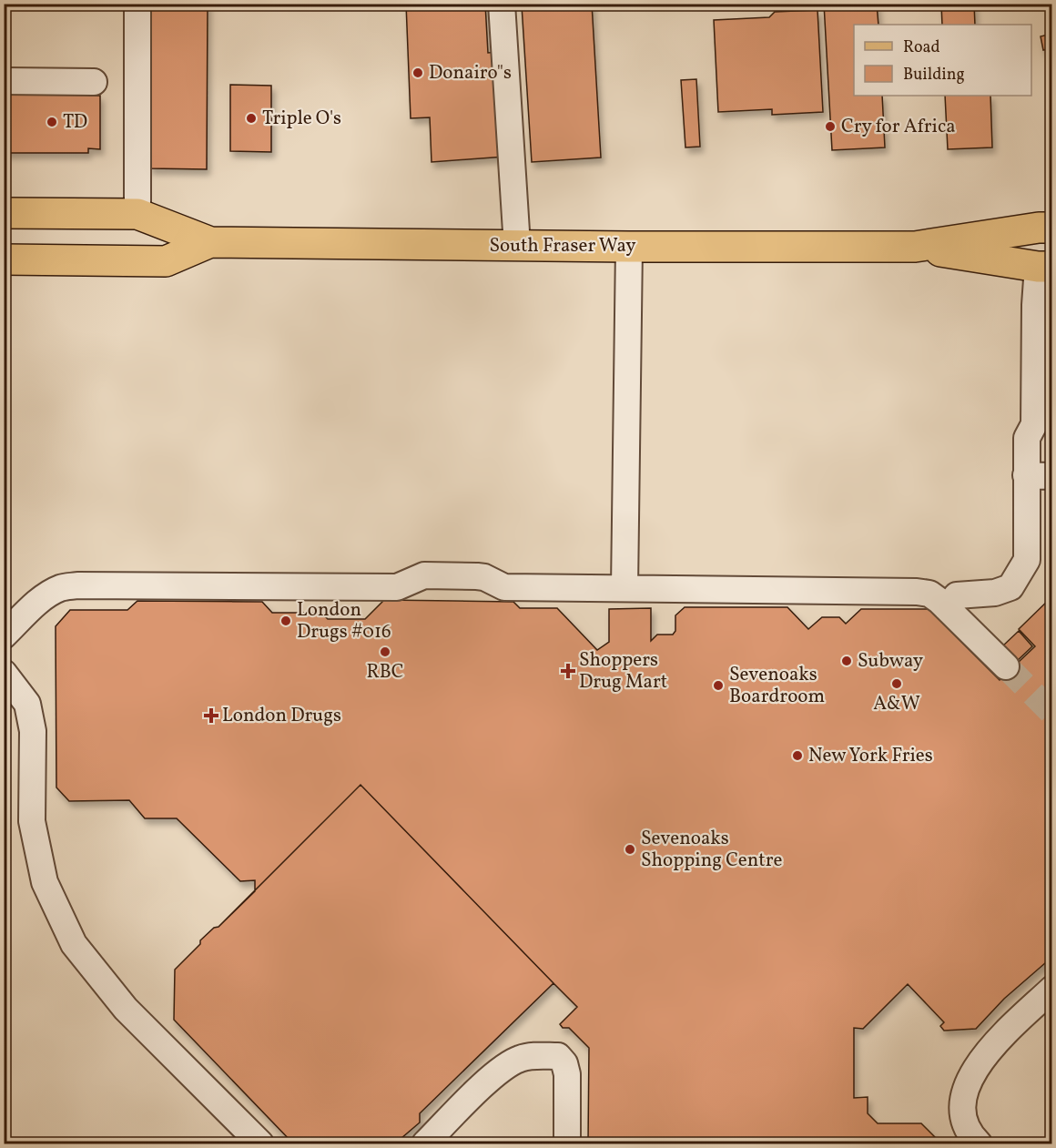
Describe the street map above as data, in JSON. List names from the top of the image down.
{
  "streets": {
    "main road": ["South Fraser Way"]
  },
  "places": {
    "other": [
      "Donairo\"s",
      "Triple O's",
      "TD",
      "Cry for Africa",
      "London Drugs #016",
      "RBC",
      "Subway",
      "A&W",
      "Sevenoaks Boardroom",
      "New York Fries",
      "Sevenoaks Shopping Centre"
    ],
    "health": ["Shoppers Drug Mart", "London Drugs"]
  },
  "legend": ["Road", "Building"]
}
